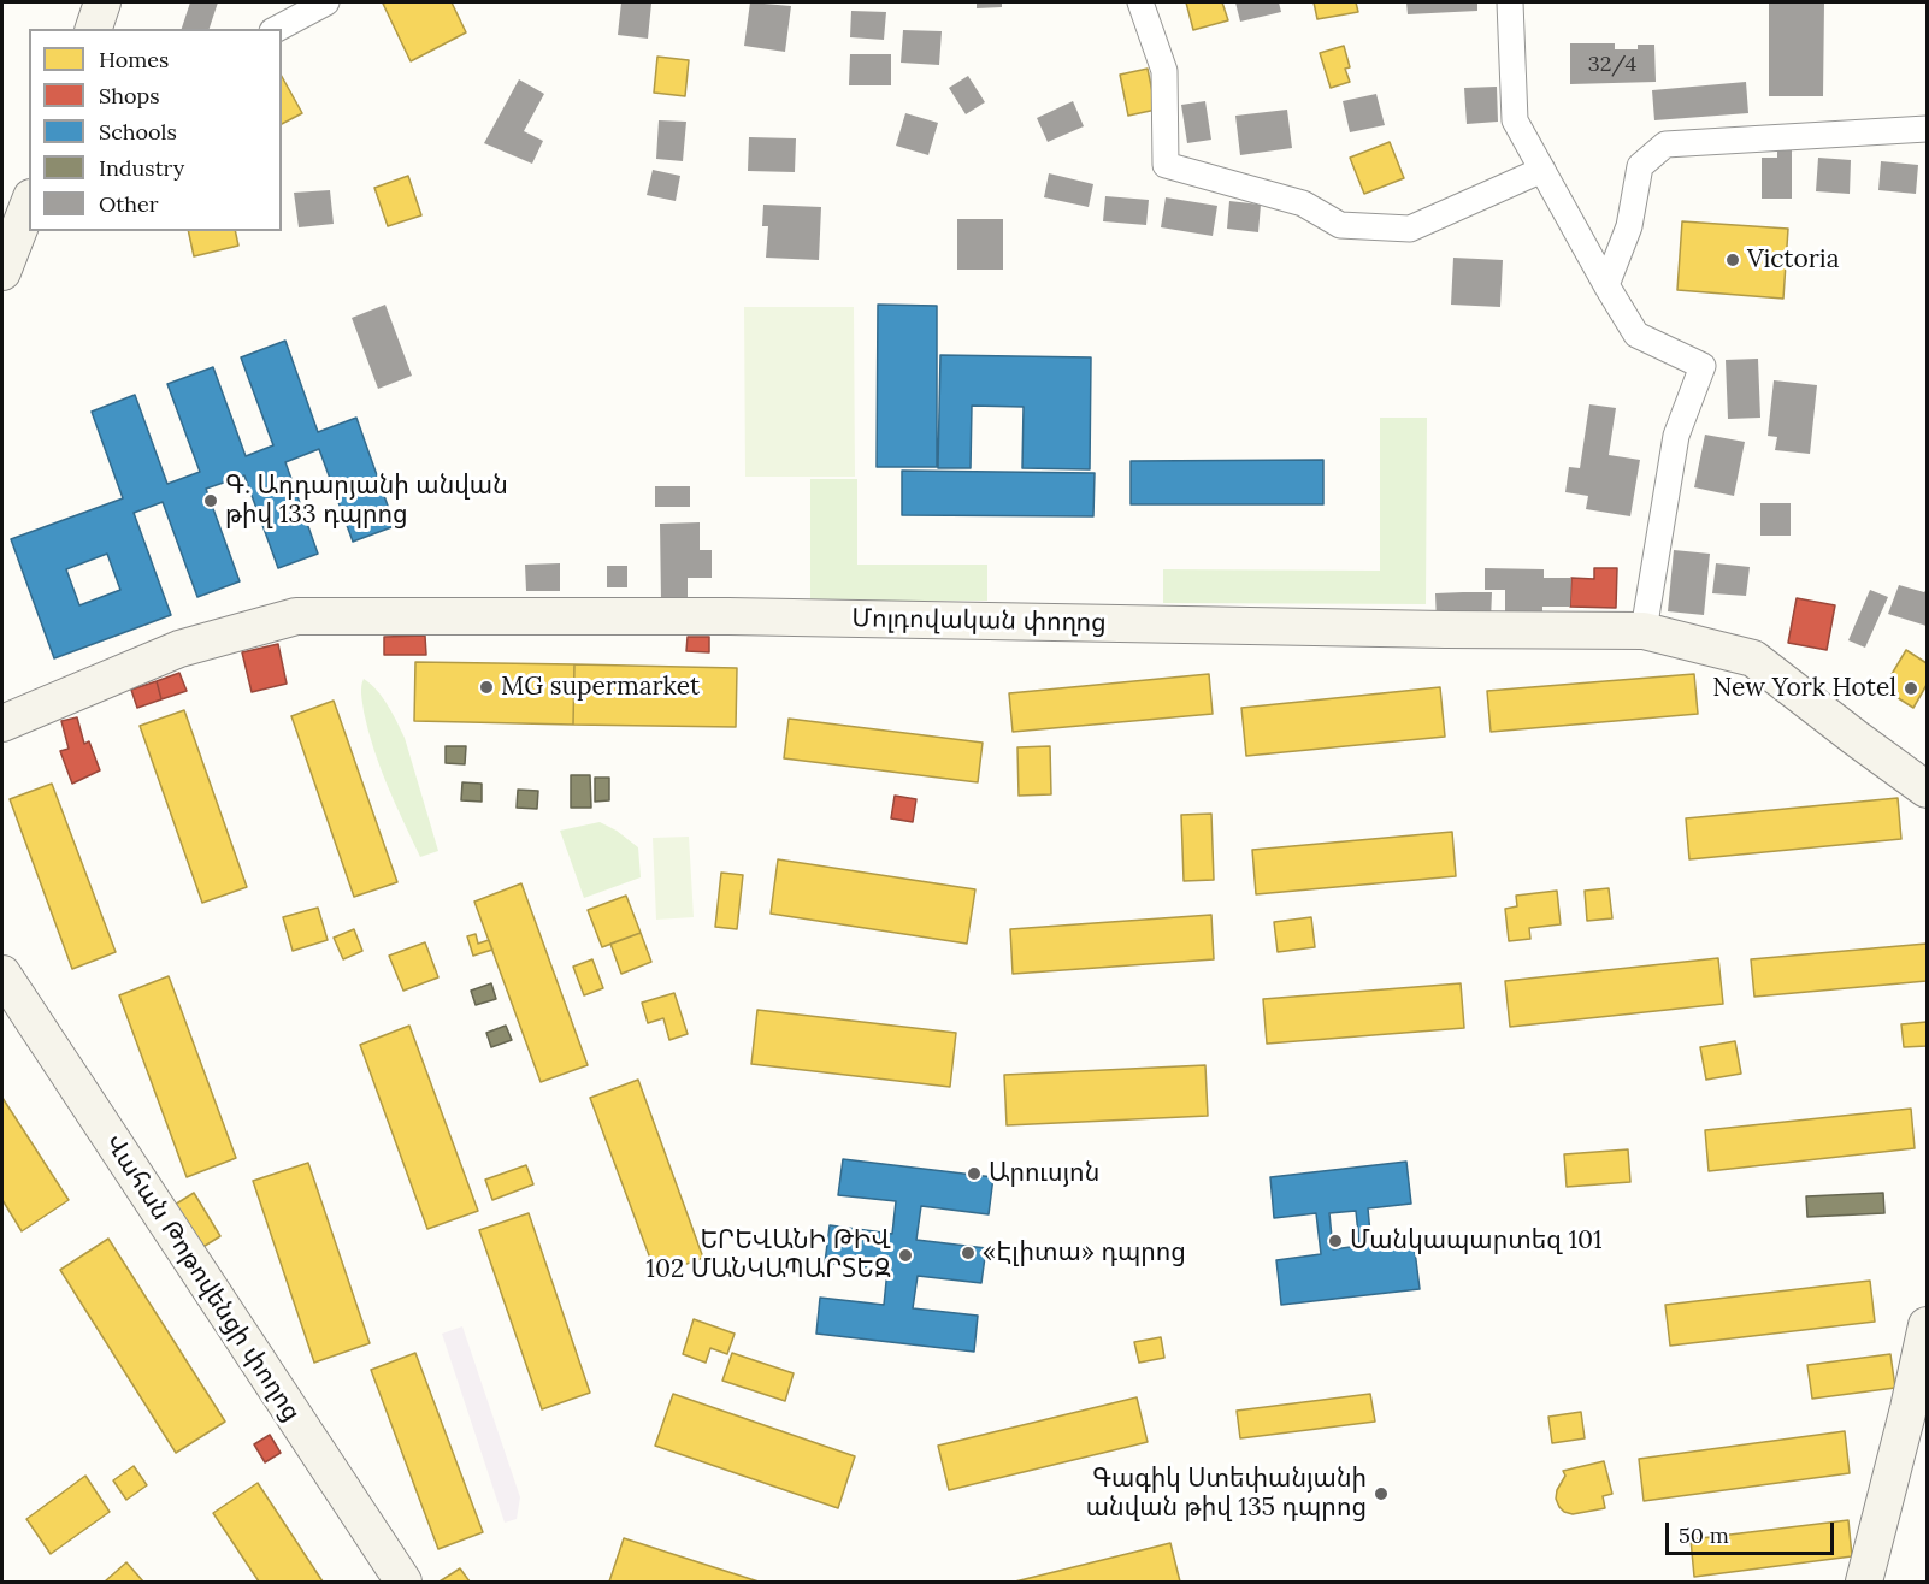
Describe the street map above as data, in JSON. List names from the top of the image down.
{
  "streets": {
    "street": ["Մոլդովական փողոց", "Վահան Թոթովենցի փողոց"]
  },
  "places": [
    "Victoria",
    "Գ. Ադդարյանի անվան թիվ 133 դպրոց",
    "MG supermarket",
    "New York Hotel",
    "Արուսյոն",
    "Մանկապարտեզ 101",
    "«Էլիտա» դպրոց",
    "ԵՐԵՎԱՆԻ ԹԻՎ 102 ՄԱՆԿԱՊԱՐՏԵԶ",
    "Գագիկ Ստեփանյանի անվան թիվ 135 դպրոց"
  ],
  "house_numbers": ["32/4"],
  "legend": [
    "Homes",
    "Shops",
    "Schools",
    "Industry",
    "Other"
  ],
  "scale_bar": "50 m"
}
